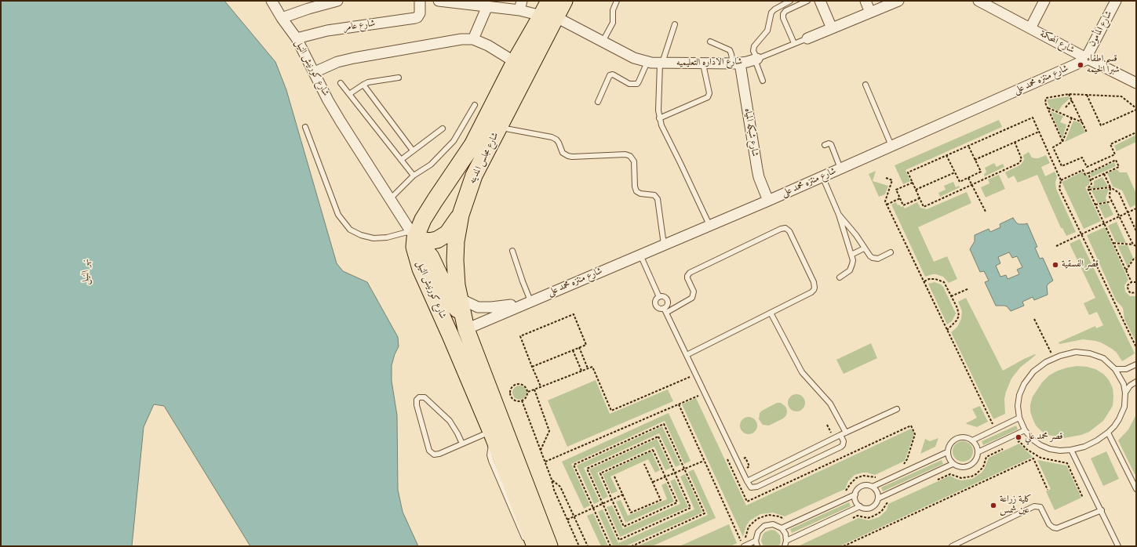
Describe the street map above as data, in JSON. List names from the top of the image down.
{
  "streets": {
    "highway": ["شارع كورنيش النيل", "شارع مجلس المدينه"],
    "street": [
      "شارع عامر",
      "شارع المأمون",
      "شارع المحكمة",
      "شارع الاداره التعليميه",
      "شارع منتزه محمد على",
      "شارع شبكه المياه"
    ]
  },
  "crossings": [
    ["شارع عامر", "شارع كورنيش النيل"],
    ["شارع المأمون", "شارع المحكمة"],
    ["شارع المأمون", "شارع منتزه محمد على"],
    ["شارع المحكمة", "شارع منتزه محمد على"],
    ["شارع الاداره التعليميه", "شارع شبكه المياه"],
    ["شارع الاداره التعليميه", "شارع مجلس المدينه"],
    ["شارع كورنيش النيل", "شارع منتزه محمد على"],
    ["شارع كورنيش النيل", "شارع مجلس المدينه"],
    ["شارع منتزه محمد على", "شارع شبكه المياه"],
    ["شارع منتزه محمد على", "شارع مجلس المدينه"]
  ],
  "water": ["نهر النيل"],
  "places": [
    "قسم اطفاء شبرا الخيمه",
    "قصر الفسقية",
    "قصر محمد علي",
    "كلية زراعة عين شمس"
  ]
}
